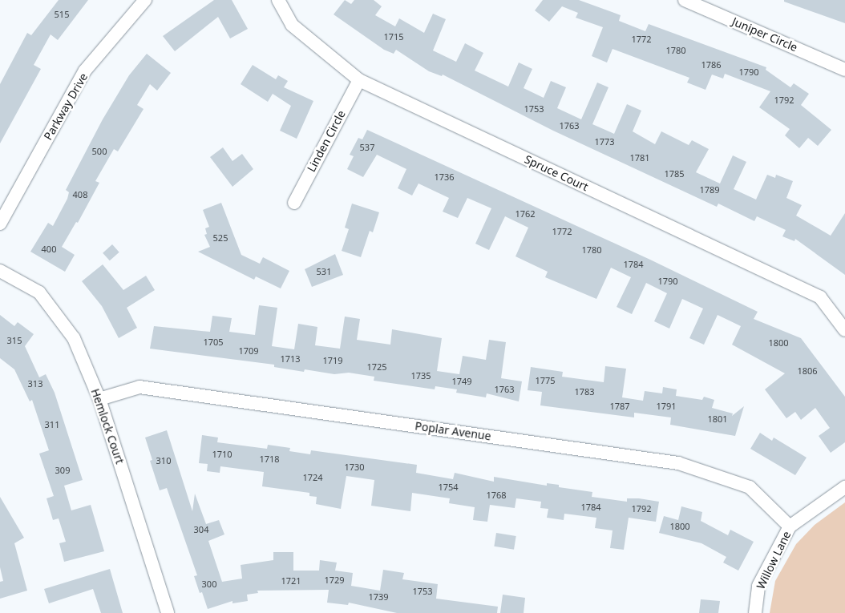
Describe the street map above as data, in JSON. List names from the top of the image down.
{
  "streets": {
    "street": [
      "Juniper Circle",
      "Parkway Drive",
      "Linden Circle",
      "Spruce Court",
      "Hemlock Court",
      "Poplar Avenue",
      "Willow Lane"
    ]
  },
  "crossings": [
    ["Linden Circle", "Spruce Court"],
    ["Hemlock Court", "Poplar Avenue"],
    ["Poplar Avenue", "Willow Lane"]
  ],
  "house_numbers": [
    "515",
    "1715",
    "1772",
    "1780",
    "1786",
    "1790",
    "1792",
    "1753",
    "1763",
    "1773",
    "537",
    "500",
    "1781",
    "1785",
    "1736",
    "1789",
    "408",
    "1762",
    "1772",
    "525",
    "400",
    "1780",
    "1784",
    "531",
    "1790",
    "315",
    "1705",
    "1800",
    "1709",
    "1713",
    "1719",
    "1725",
    "1806",
    "1735",
    "1775",
    "1749",
    "313",
    "1763",
    "1783",
    "1787",
    "1791",
    "1801",
    "311",
    "1710",
    "1718",
    "310",
    "1730",
    "309",
    "1724",
    "1754",
    "1768",
    "1784",
    "1792",
    "1800",
    "304",
    "1729",
    "1721",
    "300",
    "1753",
    "1739"
  ]
}
